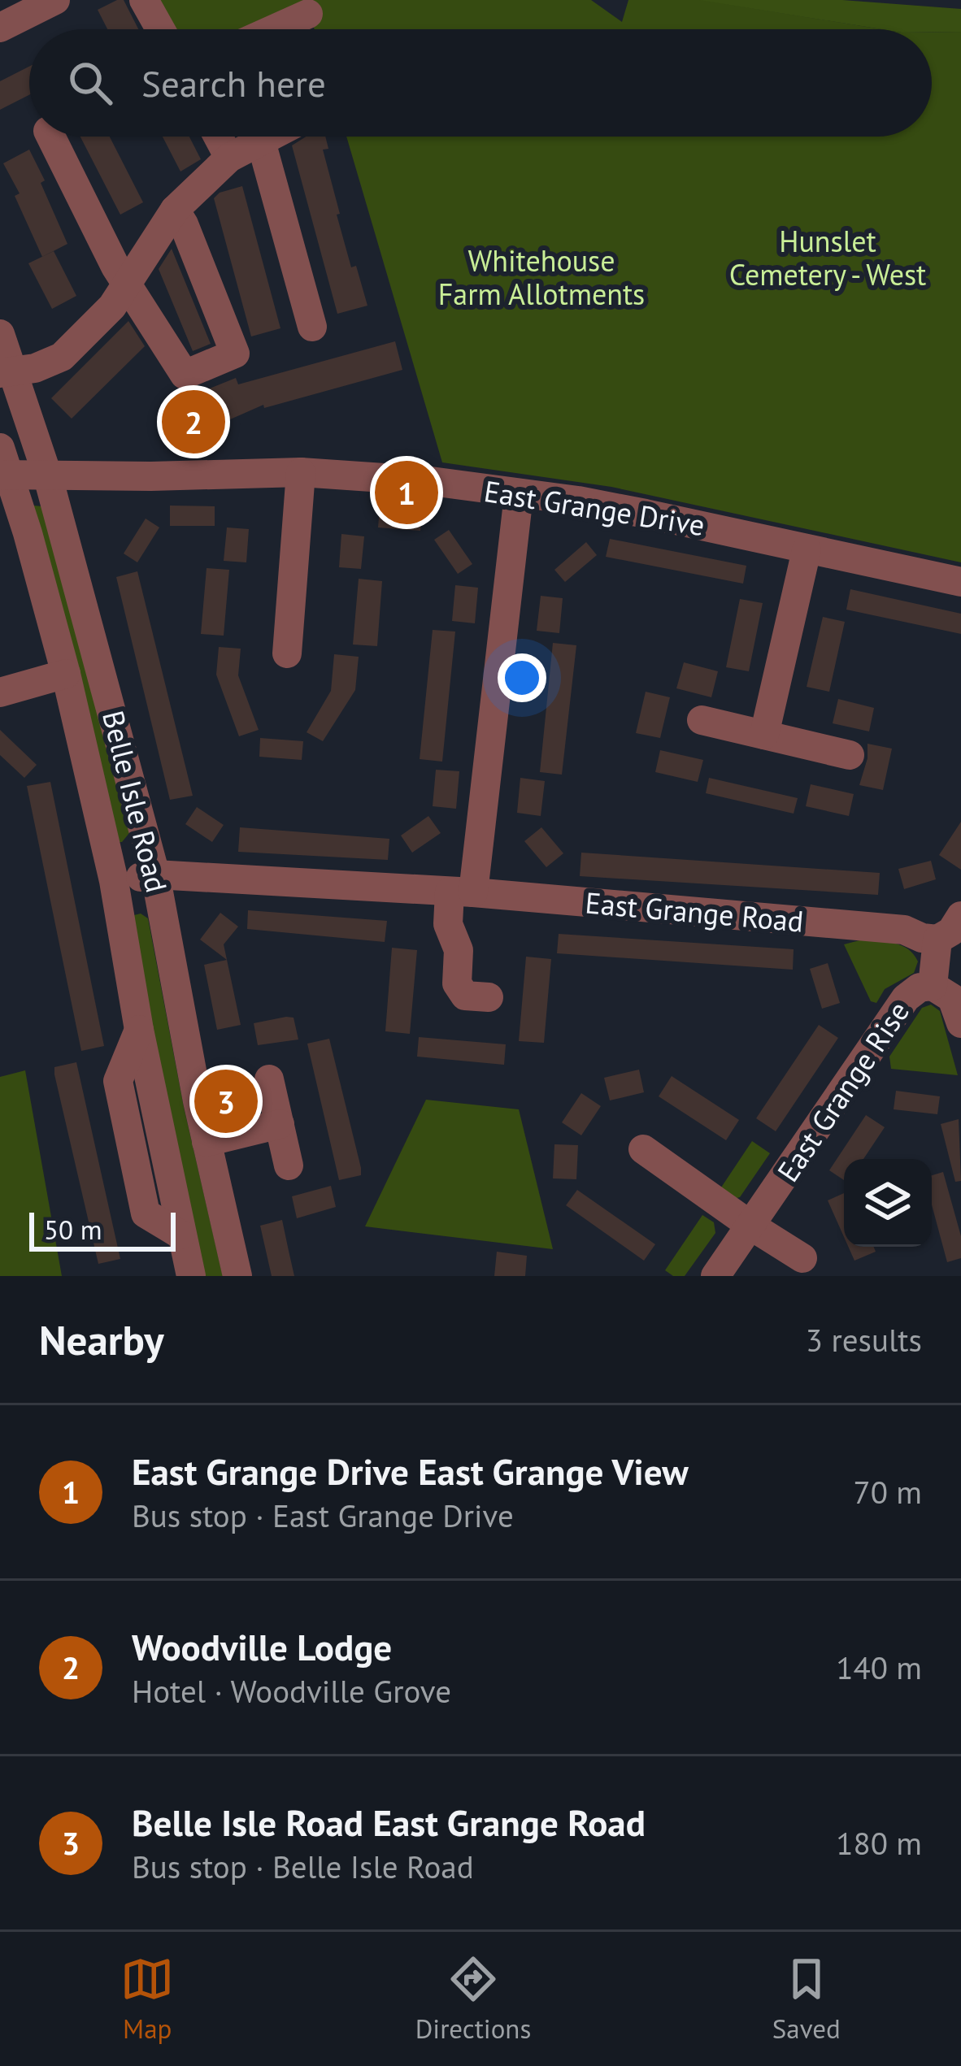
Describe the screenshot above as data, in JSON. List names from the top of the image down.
{
  "streets": {
    "street": [
      "East Grange Drive",
      "Belle Isle Road",
      "East Grange Road",
      "East Grange Rise"
    ]
  },
  "crossings": [
    ["East Grange Drive", "Belle Isle Road"],
    ["Belle Isle Road", "East Grange Road"],
    ["East Grange Road", "East Grange Rise"]
  ],
  "parks": ["Hunslet Cemetery - West", "Whitehouse Farm Allotments"],
  "scale_bar": "50 m",
  "page": {
    "search": "Search here",
    "pins": ["2", "1", "3"],
    "scale": "50 m",
    "heading": ["Nearby", "3 results"],
    "list": [
      {
        "mark": "1",
        "name": "East Grange Drive East Grange View",
        "note": "Bus stop · East Grange Drive",
        "value": "70 m"
      },
      {
        "mark": "2",
        "name": "Woodville Lodge",
        "note": "Hotel · Woodville Grove",
        "value": "140 m"
      },
      {
        "mark": "3",
        "name": "Belle Isle Road East Grange Road",
        "note": "Bus stop · Belle Isle Road",
        "value": "180 m"
      }
    ],
    "nav": ["Map", "Directions", "Saved"]
  }
}
